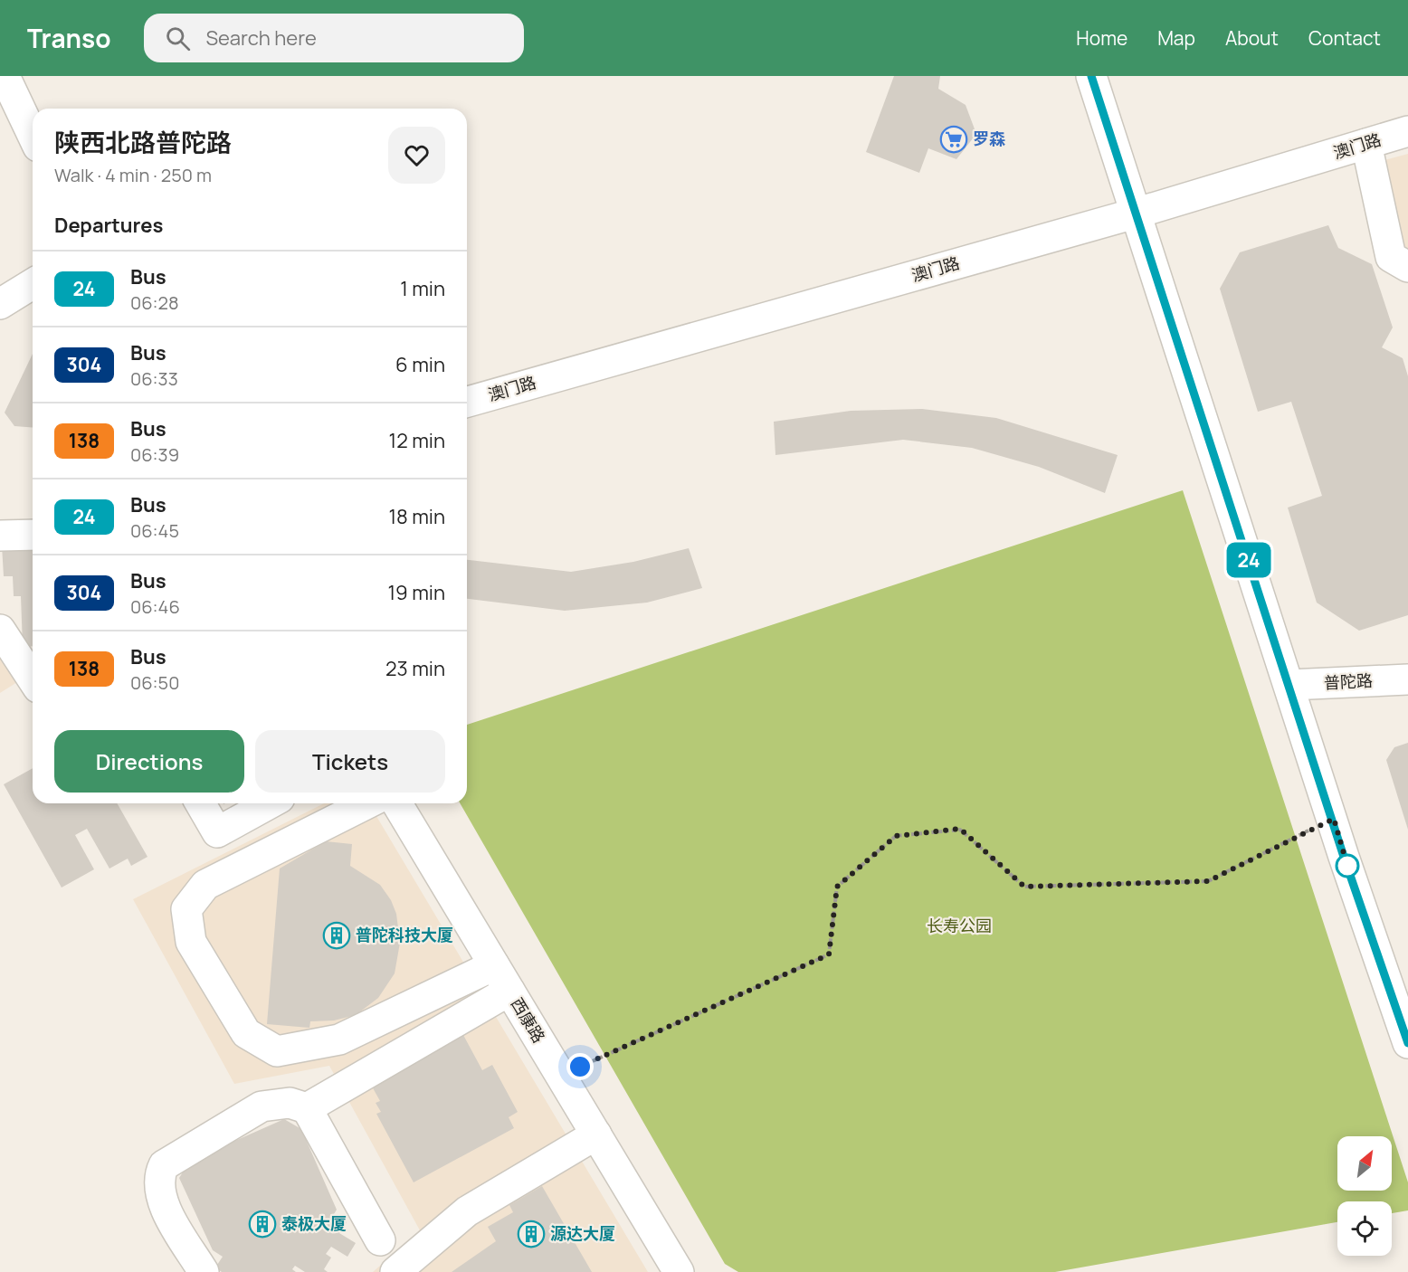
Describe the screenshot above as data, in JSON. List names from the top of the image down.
{
  "streets": {
    "street": ["澳门路", "普陀路", "西康路"]
  },
  "parks": ["长寿公园"],
  "places": {
    "supermarket": ["罗森"],
    "building": ["普陀科技大厦", "泰极大厦", "源达大厦"]
  },
  "lines": ["bus line 24"],
  "north": "top right",
  "page": {
    "header": "Transo",
    "search": "Search here",
    "nav": [
      "Home",
      "Map",
      "About",
      "Contact"
    ],
    "on_map": "24",
    "heading": [
      ["陕西北路普陀路", "Walk · 4 min · 250 m"],
      "Departures"
    ],
    "list": [
      {
        "mark": "24",
        "name": "Bus",
        "note": "06:28",
        "value": "1 min"
      },
      {
        "mark": "304",
        "name": "Bus",
        "note": "06:33",
        "value": "6 min"
      },
      {
        "mark": "138",
        "name": "Bus",
        "note": "06:39",
        "value": "12 min"
      },
      {
        "mark": "24",
        "name": "Bus",
        "note": "06:45",
        "value": "18 min"
      },
      {
        "mark": "304",
        "name": "Bus",
        "note": "06:46",
        "value": "19 min"
      },
      {
        "mark": "138",
        "name": "Bus",
        "note": "06:50",
        "value": "23 min"
      }
    ],
    "buttons": ["Directions", "Tickets"]
  }
}
